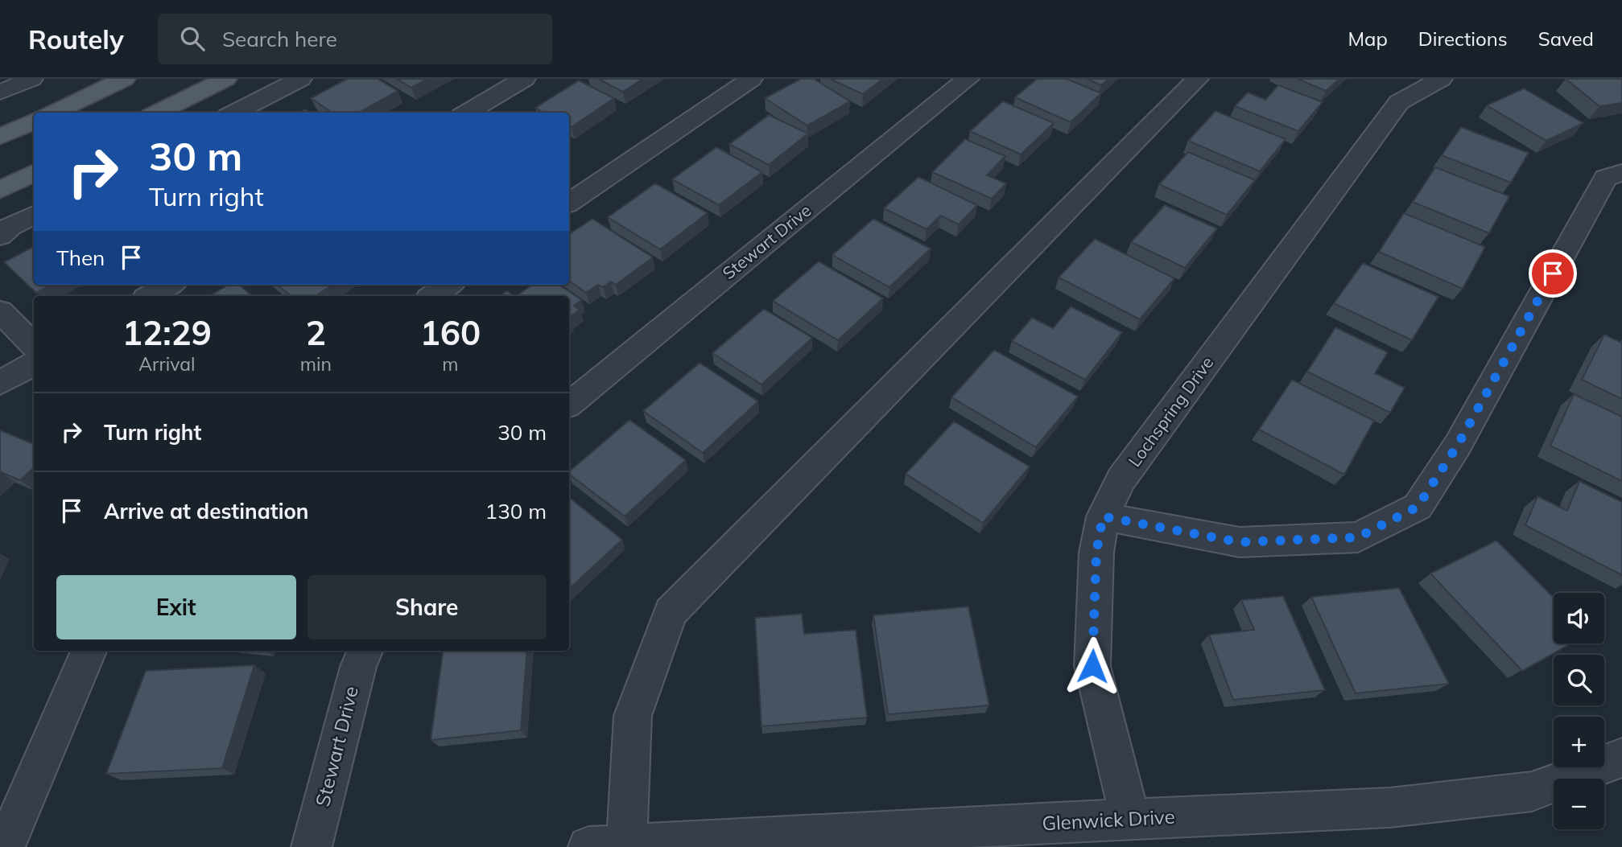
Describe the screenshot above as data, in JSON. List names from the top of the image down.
{
  "streets": {
    "street": ["Stewart Drive", "Lochspring Drive", "Glenwick Drive"]
  },
  "crossings": [
    ["Lochspring Drive", "Glenwick Drive"]
  ],
  "page": {
    "header": "Routely",
    "search": "Search here",
    "nav": ["Map", "Directions", "Saved"],
    "turn": ["30 m", "Turn right"],
    "then": "Then",
    "eta": [
      "12:29",
      "Arrival",
      "2",
      "min",
      "160",
      "m"
    ],
    "list": [
      {
        "name": "Turn right",
        "value": "30 m"
      },
      {
        "name": "Arrive at destination",
        "value": "130 m"
      }
    ],
    "buttons": ["Exit", "Share"],
    "map_buttons": ["+", "−"]
  }
}
